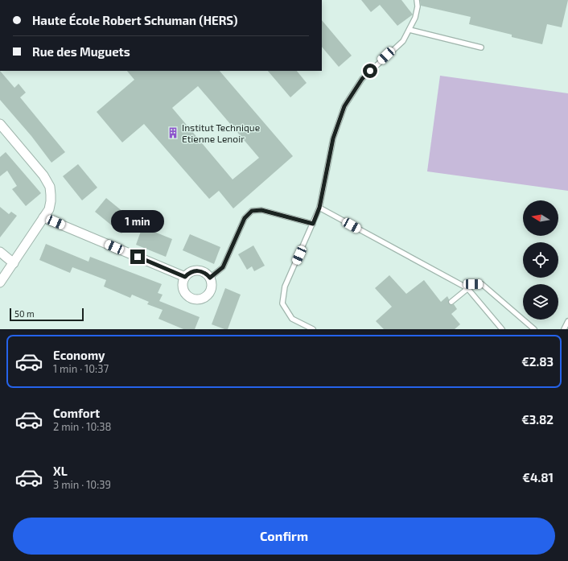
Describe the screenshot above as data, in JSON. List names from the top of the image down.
{
  "places": {
    "building": ["Institut Technique Etienne Lenoir"]
  },
  "scale_bar": "50 m",
  "north": "left",
  "page": {
    "banner": ["Haute École Robert Schuman (HERS)", "Rue des Muguets"],
    "bubble": "1 min",
    "scale": "50 m",
    "list": [
      {
        "name": "Economy",
        "note": "1 min · 10:37",
        "value": "€2.83"
      },
      {
        "name": "Comfort",
        "note": "2 min · 10:38",
        "value": "€3.82"
      },
      {
        "name": "XL",
        "note": "3 min · 10:39",
        "value": "€4.81"
      }
    ],
    "buttons": "Confirm"
  }
}
